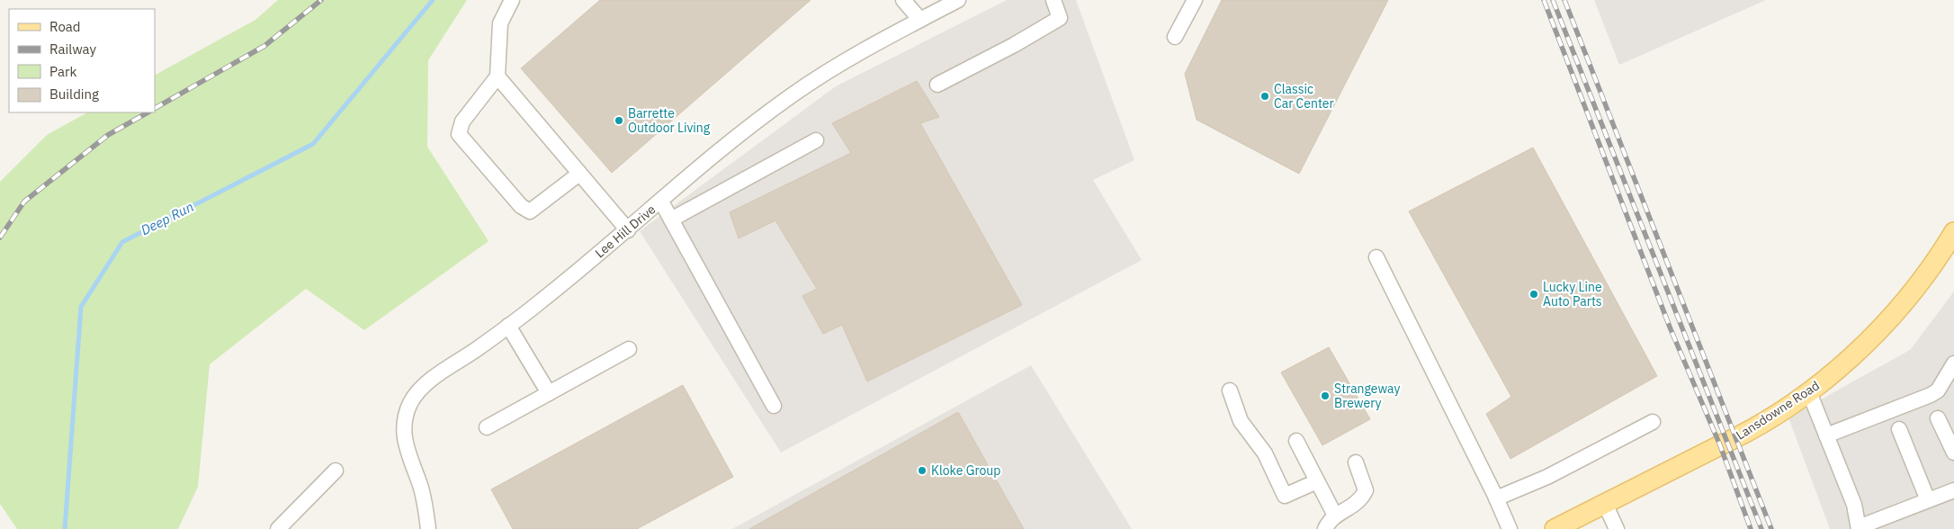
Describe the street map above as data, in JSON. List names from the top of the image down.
{
  "streets": {
    "main road": ["Lansdowne Road"],
    "street": ["Lee Hill Drive"]
  },
  "water": ["Deep Run"],
  "places": [
    "Classic Car Center",
    "Barrette Outdoor Living",
    "Lucky Line Auto Parts",
    "Strangeway Brewery",
    "Kloke Group"
  ],
  "legend": [
    "Road",
    "Railway",
    "Park",
    "Building"
  ]
}
